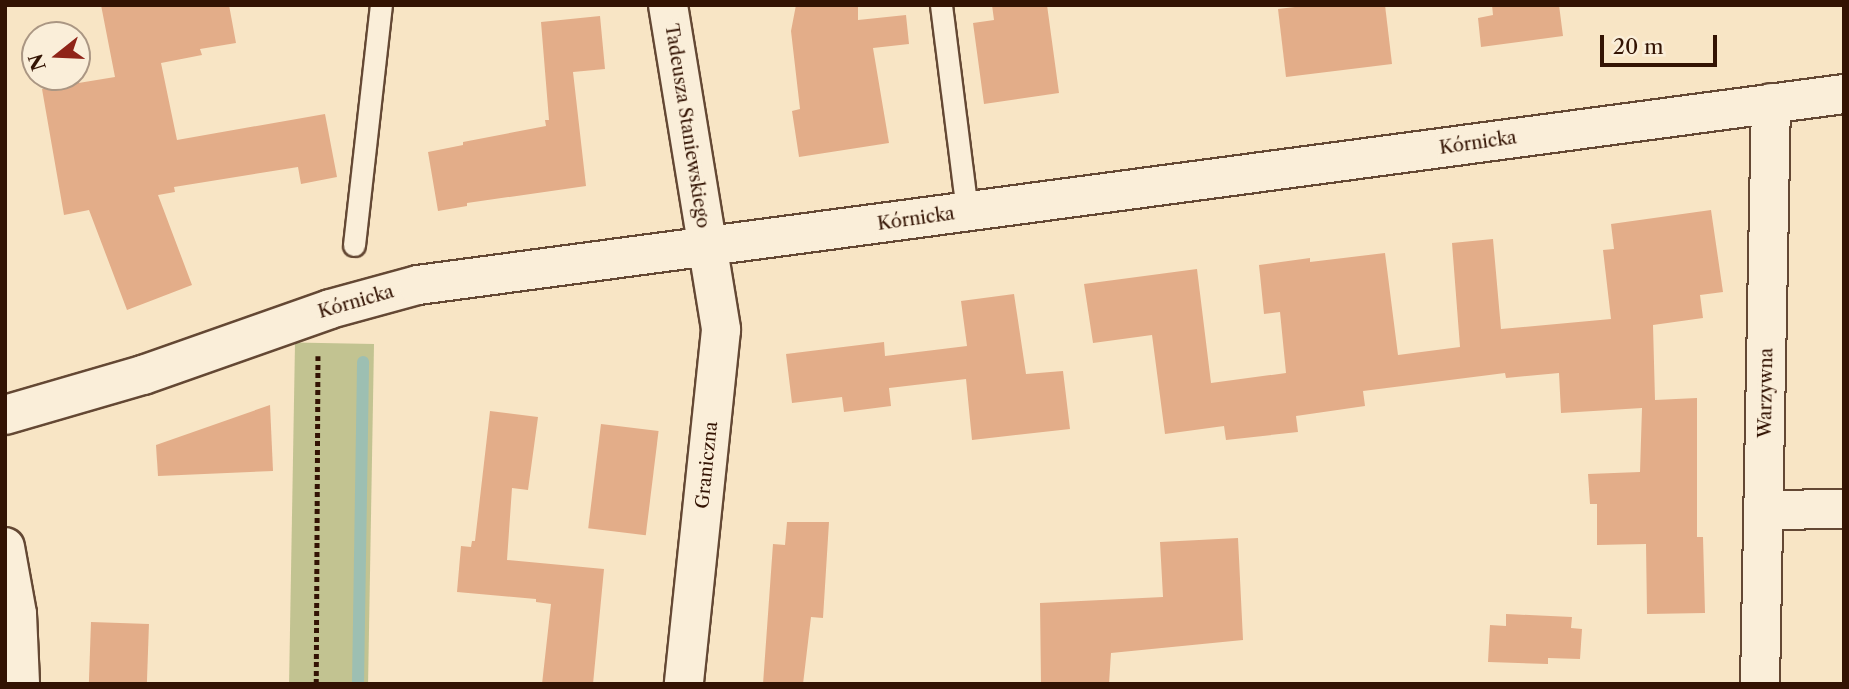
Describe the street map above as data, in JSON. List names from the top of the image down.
{
  "streets": {
    "street": [
      "Tadeusza Staniewskiego",
      "Kórnicka",
      "Warzywna",
      "Graniczna"
    ]
  },
  "crossings": [
    ["Tadeusza Staniewskiego", "Kórnicka"],
    ["Tadeusza Staniewskiego", "Graniczna"],
    ["Kórnicka", "Warzywna"],
    ["Kórnicka", "Graniczna"]
  ],
  "scale_bar": "20 m",
  "north": "left"
}
